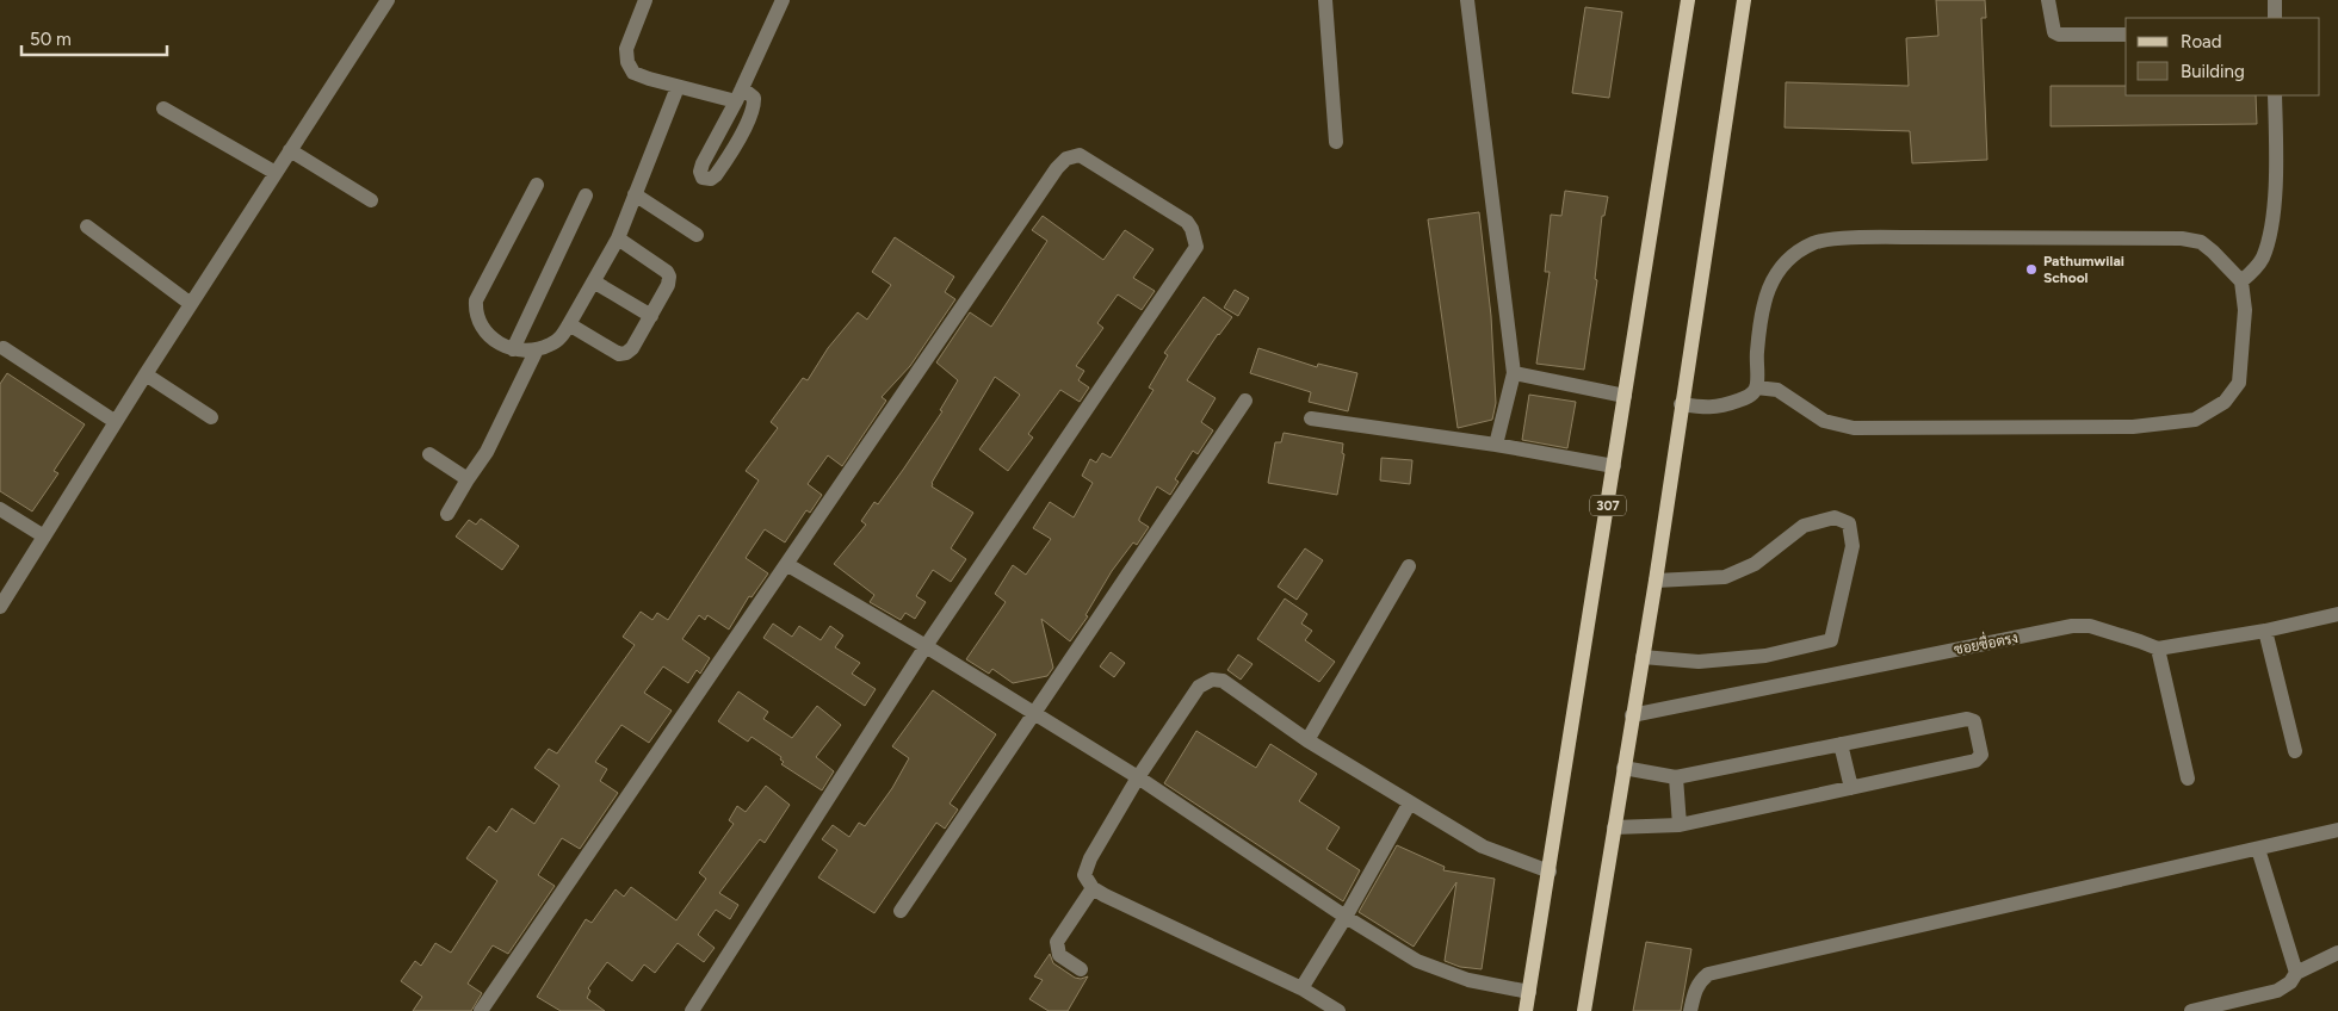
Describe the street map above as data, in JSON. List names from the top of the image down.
{
  "streets": {
    "main road": ["307"],
    "street": ["ซอยซื่อตรง"]
  },
  "places": ["Pathumwilai School"],
  "legend": ["Road", "Building"],
  "scale_bar": "50 m"
}
